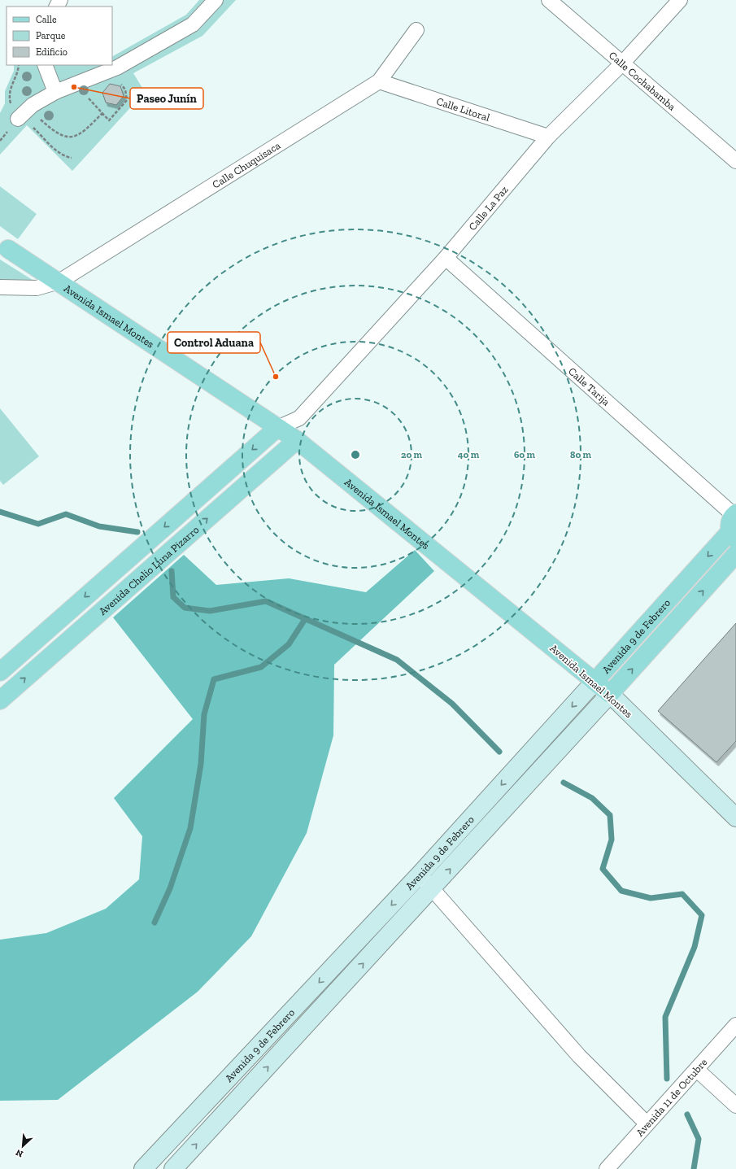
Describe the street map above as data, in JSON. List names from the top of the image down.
{
  "streets": {
    "main road": ["Avenida Ismael Montes", "Avenida Chelio Luna Pizarro", "Avenida 9 de Febrero"],
    "street": [
      "Calle Cochabamba",
      "Calle Litoral",
      "Calle Chuquisaca",
      "Calle La Paz",
      "Calle Tarija",
      "Avenida 11 de Octubre"
    ]
  },
  "crossings": [
    ["Calle Cochabamba", "Calle La Paz"],
    ["Calle Litoral", "Calle Chuquisaca"],
    ["Calle Litoral", "Calle La Paz"],
    ["Calle Chuquisaca", "Avenida Ismael Montes"],
    ["Calle La Paz", "Avenida Ismael Montes"],
    ["Calle La Paz", "Calle Tarija"],
    ["Calle La Paz", "Avenida Chelio Luna Pizarro"],
    ["Avenida Ismael Montes", "Avenida Chelio Luna Pizarro"],
    ["Avenida Ismael Montes", "Avenida 9 de Febrero"],
    ["Calle Tarija", "Avenida 9 de Febrero"]
  ],
  "places": ["Paseo Junín", "Control Aduana"],
  "legend": ["Calle", "Parque", "Edificio"],
  "north": "bottom left",
  "rings": [
    "20 m",
    "40 m",
    "60 m",
    "80 m"
  ]
}
